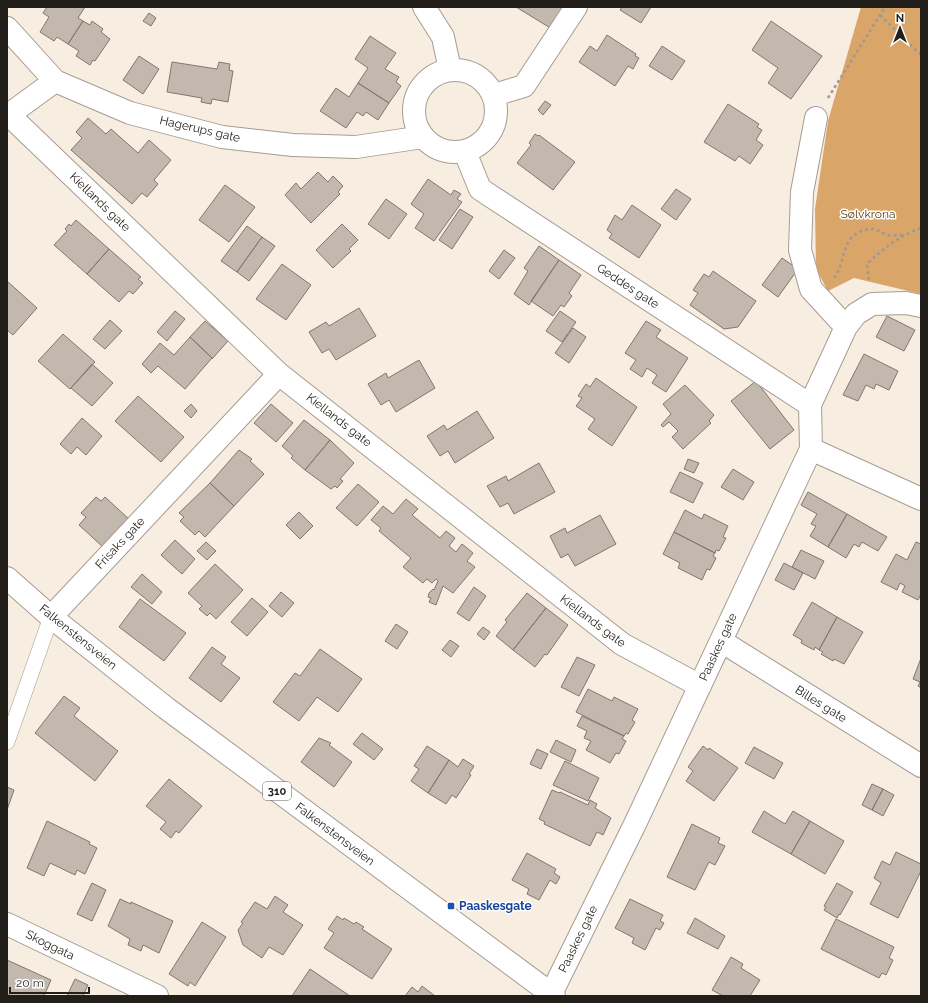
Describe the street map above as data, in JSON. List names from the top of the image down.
{
  "streets": {
    "street": [
      "Hagerups gate",
      "Kiellands gate",
      "Geddes gate",
      "Frisaks gate",
      "Falkenstensveien",
      "Paaskes gate",
      "Billes gate",
      "310",
      "Skoggata"
    ]
  },
  "crossings": [
    ["Hagerups gate", "Geddes gate"],
    ["Kiellands gate", "Frisaks gate"],
    ["Kiellands gate", "Paaskes gate"],
    ["Geddes gate", "Paaskes gate"],
    ["Frisaks gate", "Falkenstensveien"],
    ["Falkenstensveien", "Paaskes gate"],
    ["Paaskes gate", "Billes gate"]
  ],
  "parks": ["Sølvkrona"],
  "places": {
    "transit": ["Paaskesgate"]
  },
  "scale_bar": "20 m",
  "north": "top"
}
